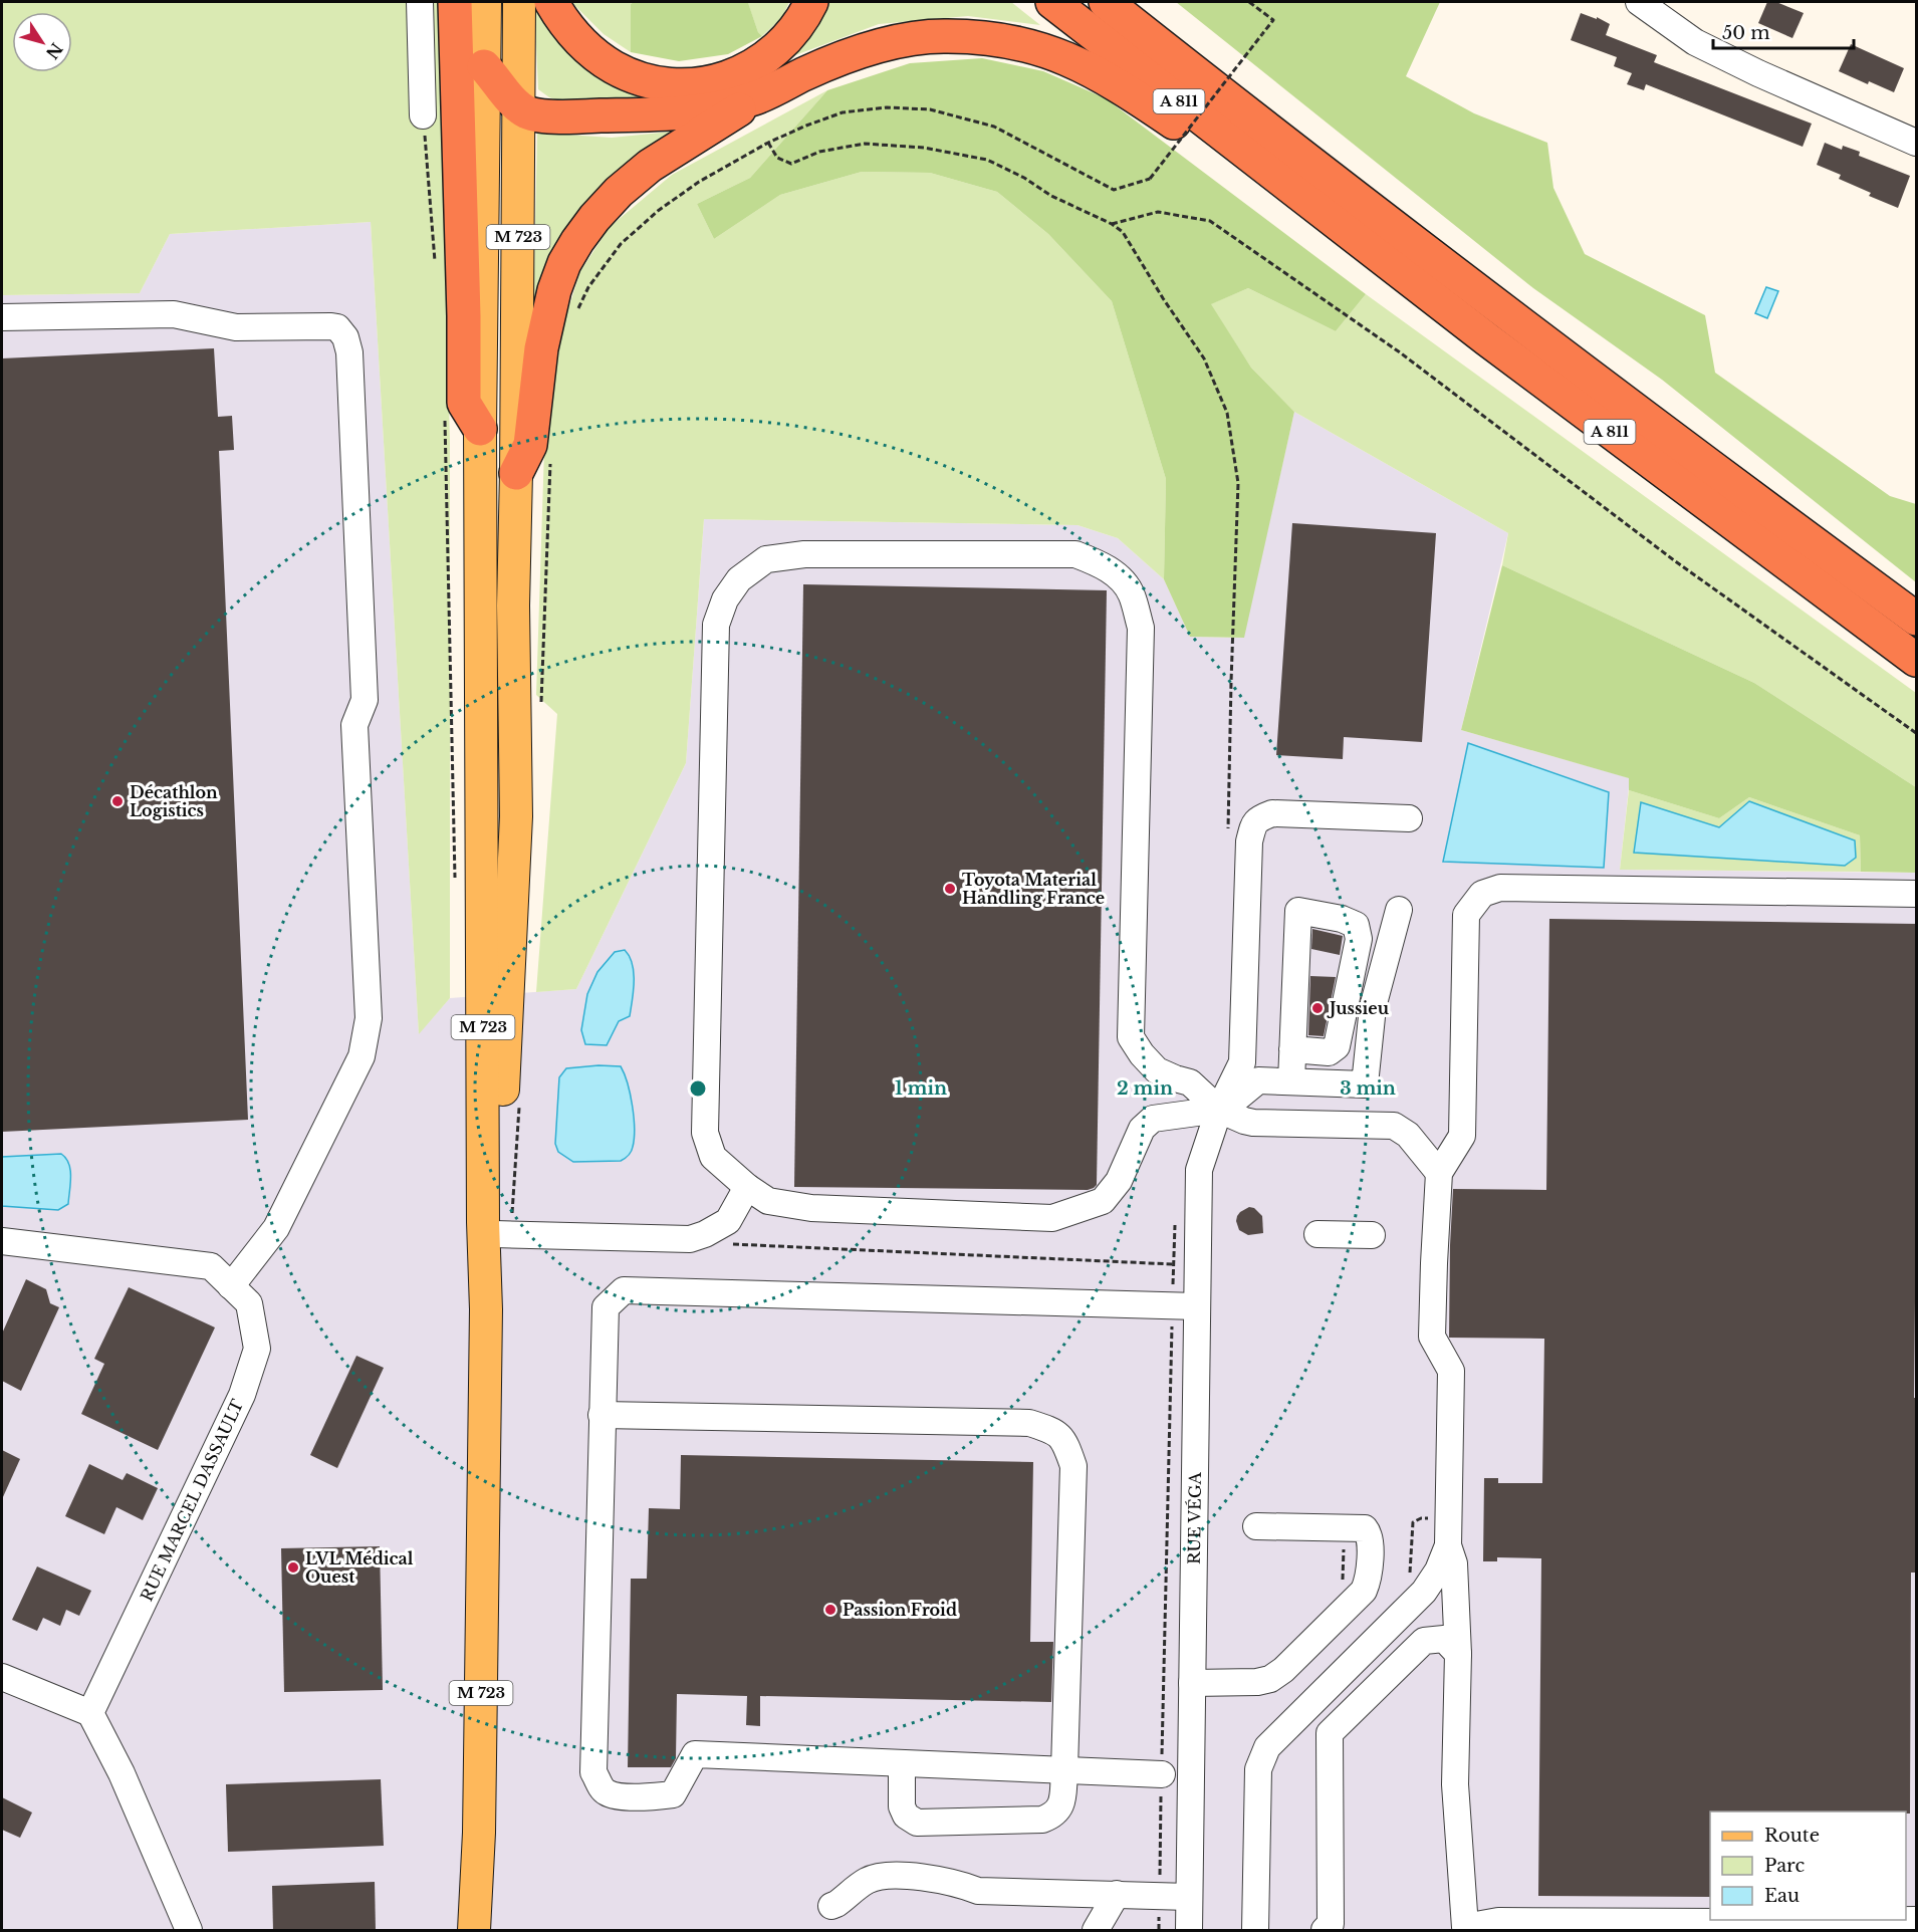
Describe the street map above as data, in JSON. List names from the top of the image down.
{
  "streets": {
    "highway": ["A 811"],
    "main road": ["M 723"],
    "street": ["RUE MARCEL DASSAULT", "RUE VÉGA"]
  },
  "places": [
    "Décathlon Logistics",
    "Toyota Material Handling France",
    "Jussieu",
    "LVL Médical Ouest",
    "Passion Froid"
  ],
  "legend": ["Route", "Parc", "Eau"],
  "scale_bar": "50 m",
  "north": "bottom right",
  "rings": ["1 min", "2 min", "3 min"]
}
